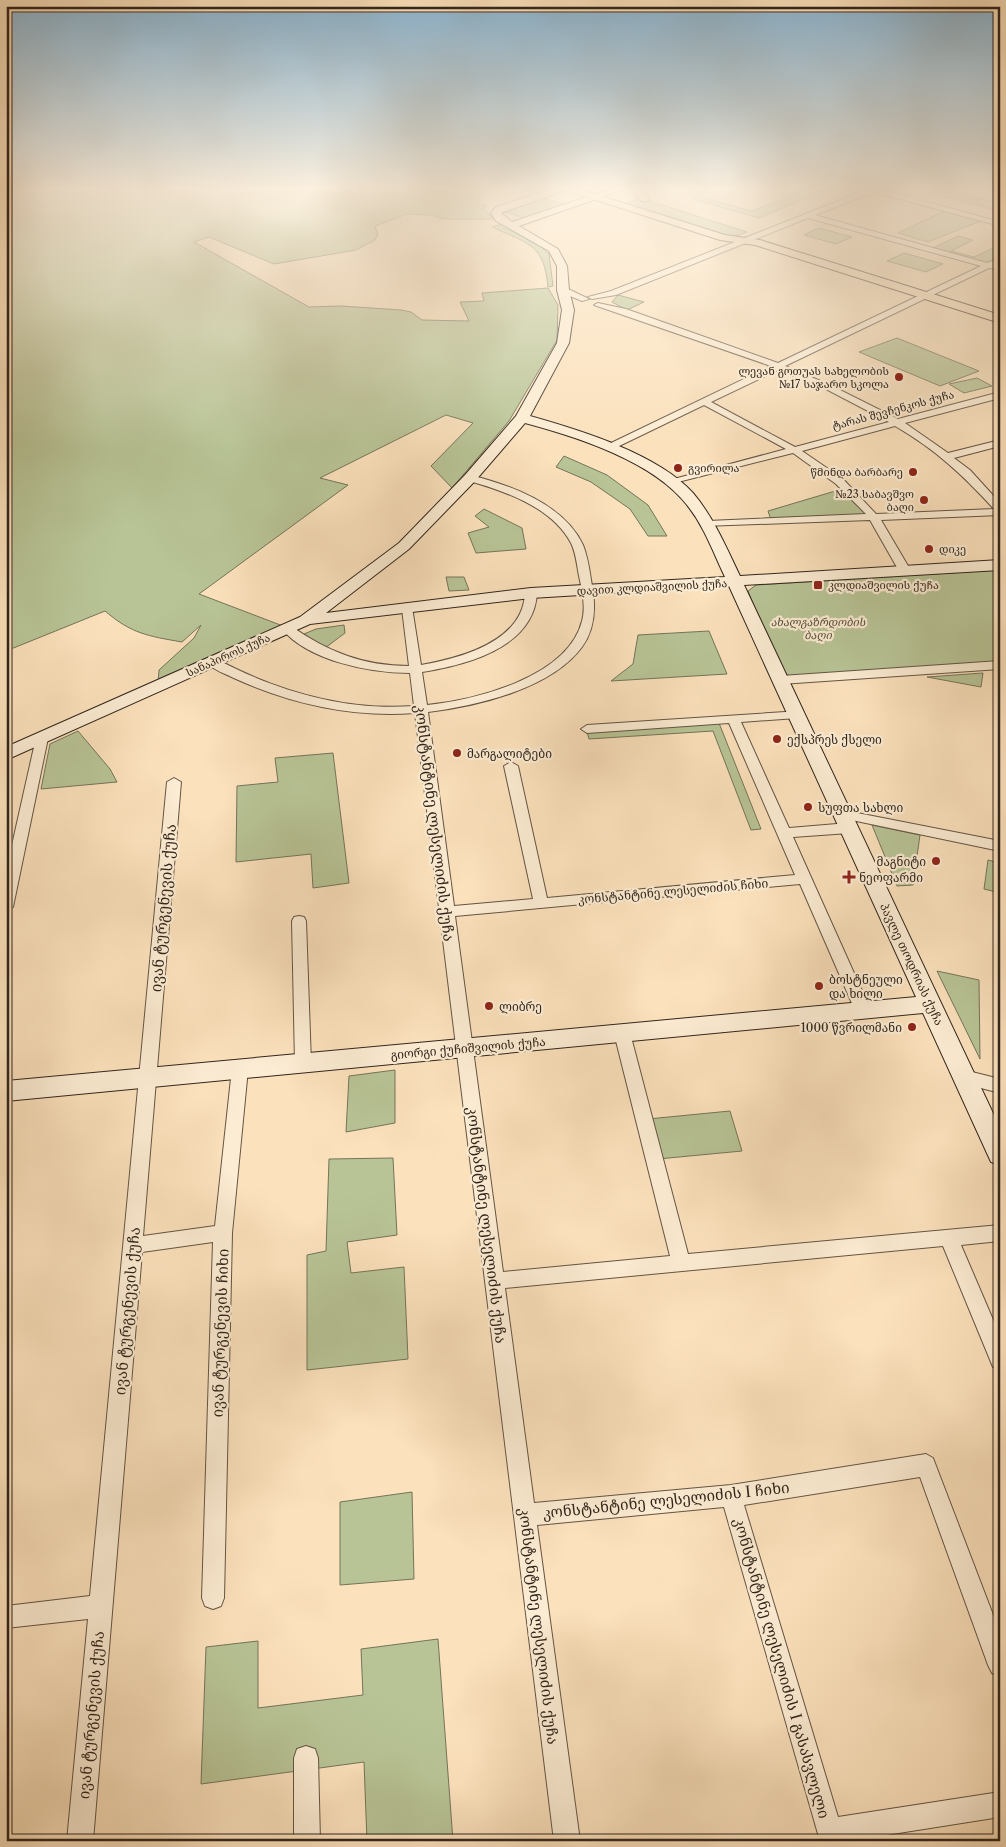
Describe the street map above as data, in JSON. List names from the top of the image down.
{
  "streets": {
    "street": [
      "ტარას შევჩენკოს ქუჩა",
      "დავით კლდიაშვილის ქუჩა",
      "სანაპიროს ქუჩა",
      "კონსტანტინე ლესელიძის ქუჩა",
      "კონსტანტინე ლესელიძის ჩიხი",
      "ივან ტურგენევის ქუჩა",
      "პავლე თოდრიას ქუჩა",
      "გიორგი ქუჩიშვილის ქუჩა",
      "ივან ტურგენევის ჩიხი",
      "კონსტანტინე ლესელიძის I ჩიხი",
      "კონსტანტინე ლესელიძის I გასასვლელი"
    ]
  },
  "crossings": [
    ["ტარას შევჩენკოს ქუჩა", "პავლე თოდრიას ქუჩა"],
    ["დავით კლდიაშვილის ქუჩა", "სანაპიროს ქუჩა"],
    ["დავით კლდიაშვილის ქუჩა", "კონსტანტინე ლესელიძის ქუჩა"],
    ["დავით კლდიაშვილის ქუჩა", "პავლე თოდრიას ქუჩა"],
    ["სანაპიროს ქუჩა", "პავლე თოდრიას ქუჩა"],
    ["კონსტანტინე ლესელიძის ქუჩა", "კონსტანტინე ლესელიძის ჩიხი"],
    ["კონსტანტინე ლესელიძის ქუჩა", "გიორგი ქუჩიშვილის ქუჩა"],
    ["კონსტანტინე ლესელიძის ქუჩა", "კონსტანტინე ლესელიძის I ჩიხი"],
    ["ივან ტურგენევის ქუჩა", "გიორგი ქუჩიშვილის ქუჩა"],
    ["პავლე თოდრიას ქუჩა", "გიორგი ქუჩიშვილის ქუჩა"],
    ["გიორგი ქუჩიშვილის ქუჩა", "ივან ტურგენევის ჩიხი"],
    ["კონსტანტინე ლესელიძის I ჩიხი", "კონსტანტინე ლესელიძის I გასასვლელი"]
  ],
  "parks": ["ახალგაზრდობის ბაღი"],
  "places": {
    "other": [
      "ლევან გოთუას სახელობის №17 საჯარო სკოლა",
      "გვირილა",
      "წმინდა ბარბარე",
      "№23 საბავშვო ბაღი",
      "დიკე",
      "ექსპრეს ქსელი",
      "მარგალიტები",
      "სუფთა სახლი",
      "მაგნიტი",
      "ბოსტნეული და ხილი",
      "ლიბრე",
      "1000 წვრილმანი"
    ],
    "transit": ["კლდიაშვილის ქუჩა"],
    "health": ["ნეოფარმი"]
  }
}
